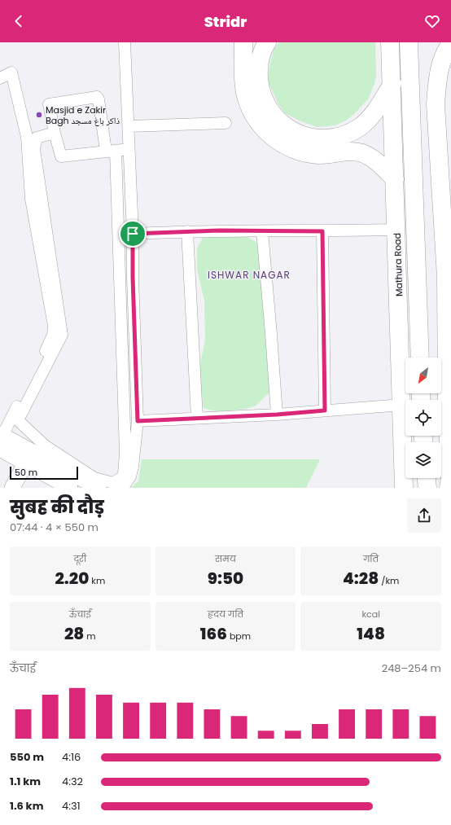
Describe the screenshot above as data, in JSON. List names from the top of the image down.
{
  "streets": {
    "highway": ["Mathura Road"]
  },
  "districts": ["ISHWAR NAGAR"],
  "places": ["Masjid e Zakir Bagh ذاکر باغ مسجد"],
  "scale_bar": "50 m",
  "north": "bottom left",
  "page": {
    "header": "Stridr",
    "scale": "50 m",
    "heading": ["सुबह की दौड़", "07:44 · 4 × 550 m"],
    "stats": [
      ["दूरी", "2.20 km"],
      ["समय", "9:50"],
      ["गति", "4:28 /km"],
      ["ऊँचाई", "28 m"],
      ["हृदय गति", "166 bpm"],
      ["kcal", "148"]
    ],
    "chart": ["ऊँचाई", "248–254 m"],
    "list": [
      {
        "name": "550 m",
        "note": "4:16"
      },
      {
        "name": "1.1 km",
        "note": "4:32"
      },
      {
        "name": "1.6 km",
        "note": "4:31"
      }
    ]
  }
}
